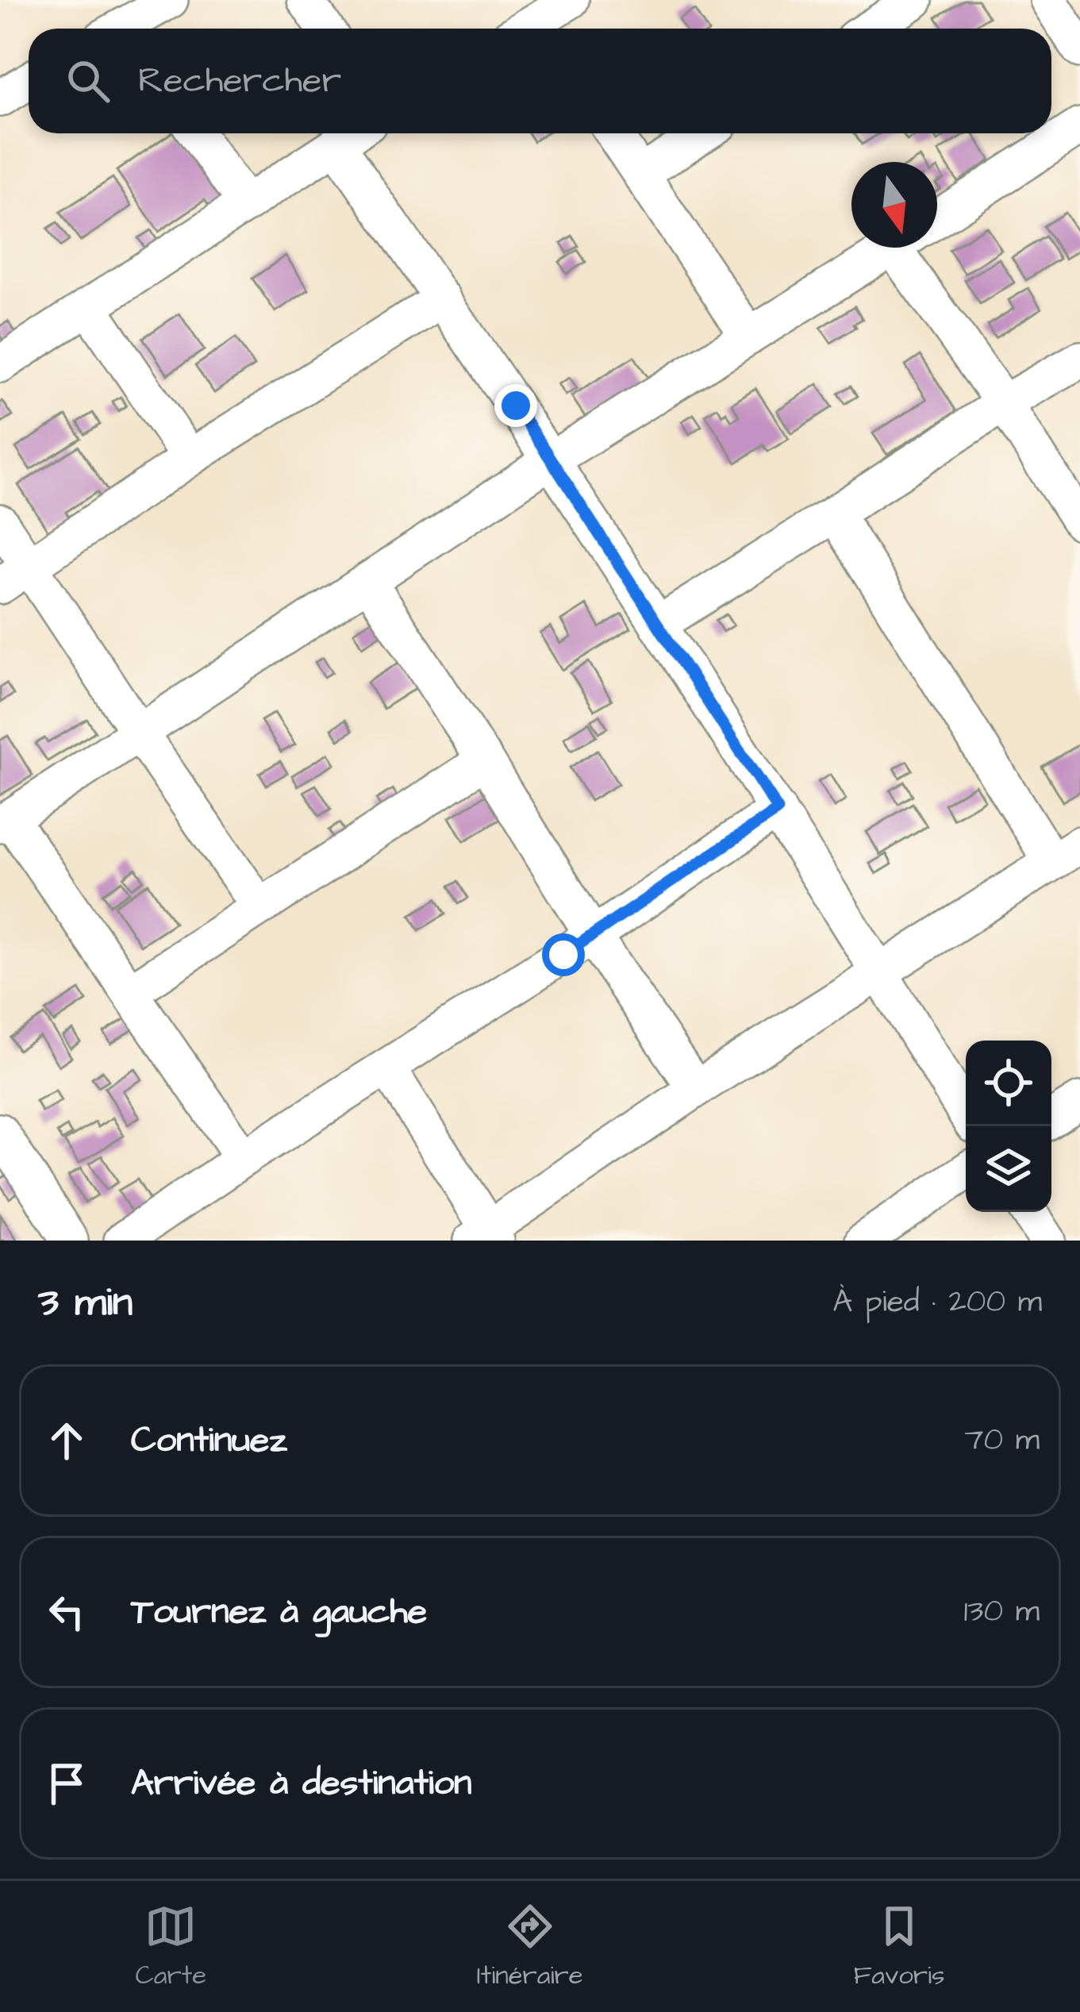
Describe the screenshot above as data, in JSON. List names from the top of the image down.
{
  "north": "bottom",
  "page": {
    "search": "Rechercher",
    "heading": ["3 min", "À pied · 200 m"],
    "list": [
      ["Continuez", "70 m"],
      ["Tournez à gauche", "130 m"],
      "Arrivée à destination"
    ],
    "nav": ["Carte", "Itinéraire", "Favoris"]
  }
}
